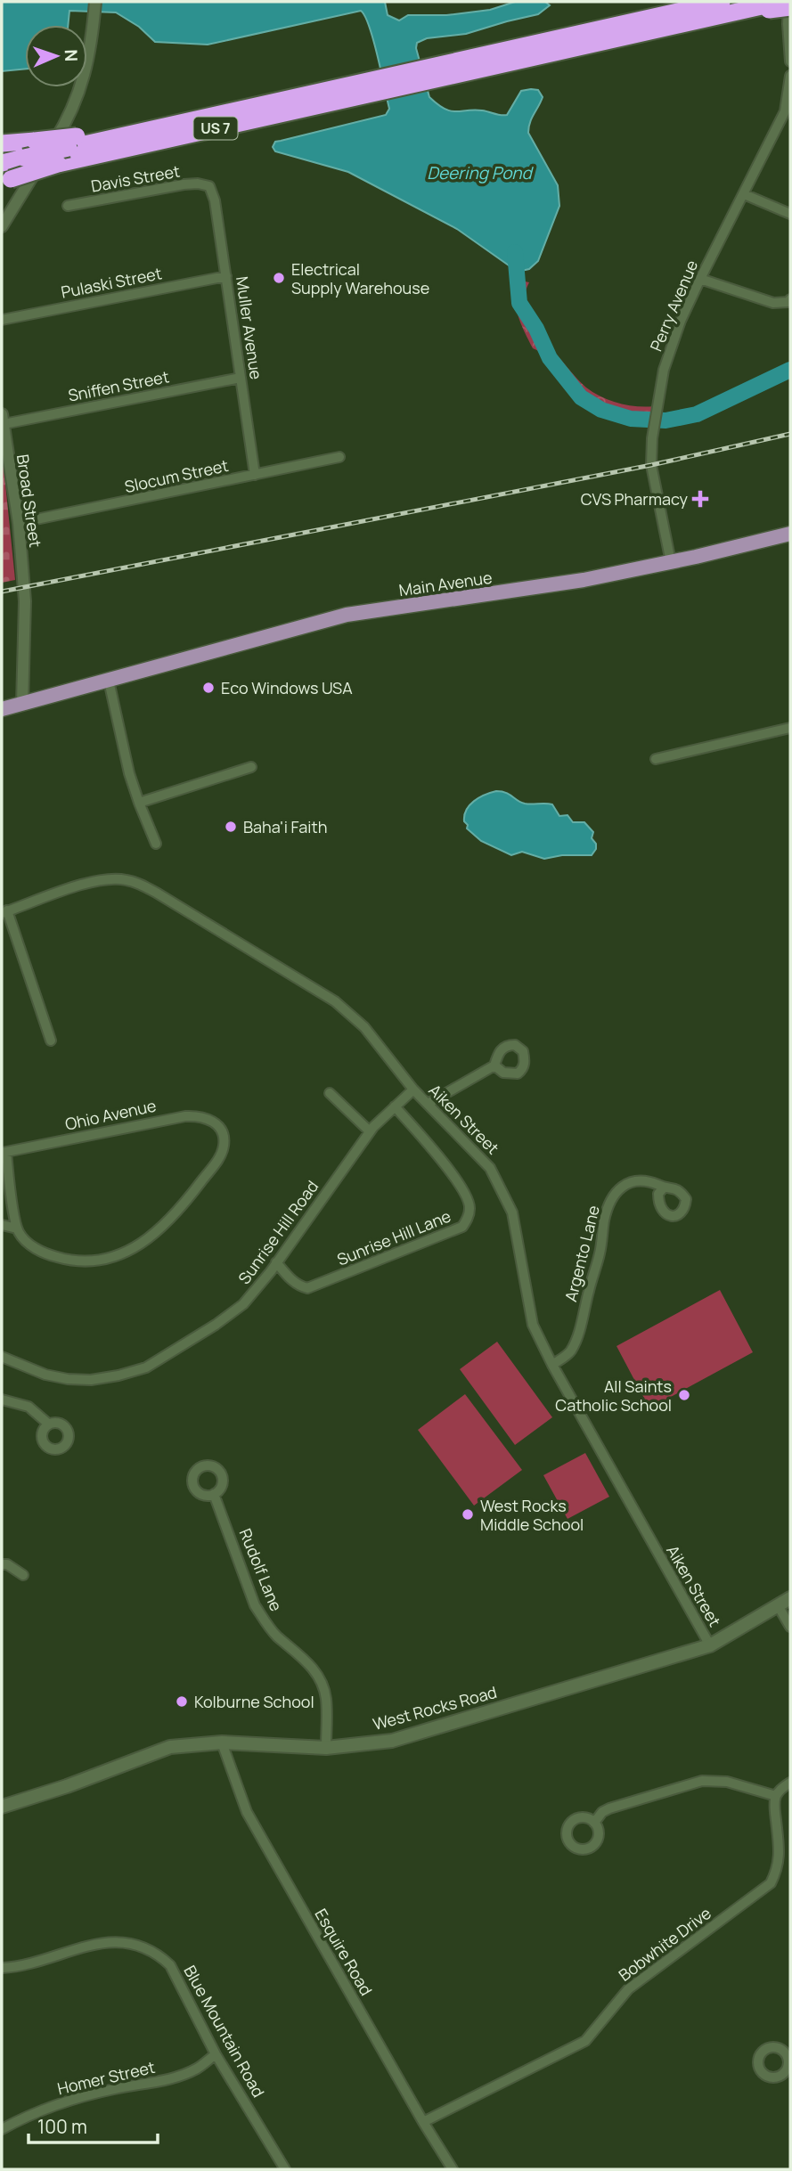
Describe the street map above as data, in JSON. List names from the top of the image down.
{
  "streets": {
    "highway": ["US 7"],
    "main road": ["Main Avenue", "West Rocks Road"],
    "street": [
      "Davis Street",
      "Pulaski Street",
      "Perry Avenue",
      "Muller Avenue",
      "Sniffen Street",
      "Slocum Street",
      "Broad Street",
      "Ohio Avenue",
      "Aiken Street",
      "Sunrise Hill Road",
      "Sunrise Hill Lane",
      "Argento Lane",
      "Rudolf Lane",
      "Bobwhite Drive",
      "Esquire Road",
      "Blue Mountain Road",
      "Homer Street"
    ]
  },
  "crossings": [
    ["Davis Street", "Muller Avenue"],
    ["Pulaski Street", "Muller Avenue"],
    ["Perry Avenue", "Main Avenue"],
    ["Muller Avenue", "Sniffen Street"],
    ["Muller Avenue", "Slocum Street"],
    ["Sniffen Street", "Broad Street"],
    ["Slocum Street", "Broad Street"],
    ["Broad Street", "Main Avenue"],
    ["Aiken Street", "Sunrise Hill Road"],
    ["Aiken Street", "Argento Lane"],
    ["Aiken Street", "West Rocks Road"],
    ["Sunrise Hill Road", "Sunrise Hill Lane"],
    ["Rudolf Lane", "West Rocks Road"],
    ["West Rocks Road", "Esquire Road"],
    ["Bobwhite Drive", "Esquire Road"],
    ["Blue Mountain Road", "Homer Street"]
  ],
  "water": ["Deering Pond"],
  "places": {
    "other": [
      "Electrical Supply Warehouse",
      "Eco Windows USA",
      "Baha'i Faith",
      "All Saints Catholic School",
      "West Rocks Middle School",
      "Kolburne School"
    ],
    "health": ["CVS Pharmacy"]
  },
  "scale_bar": "100 m",
  "north": "right"
}
